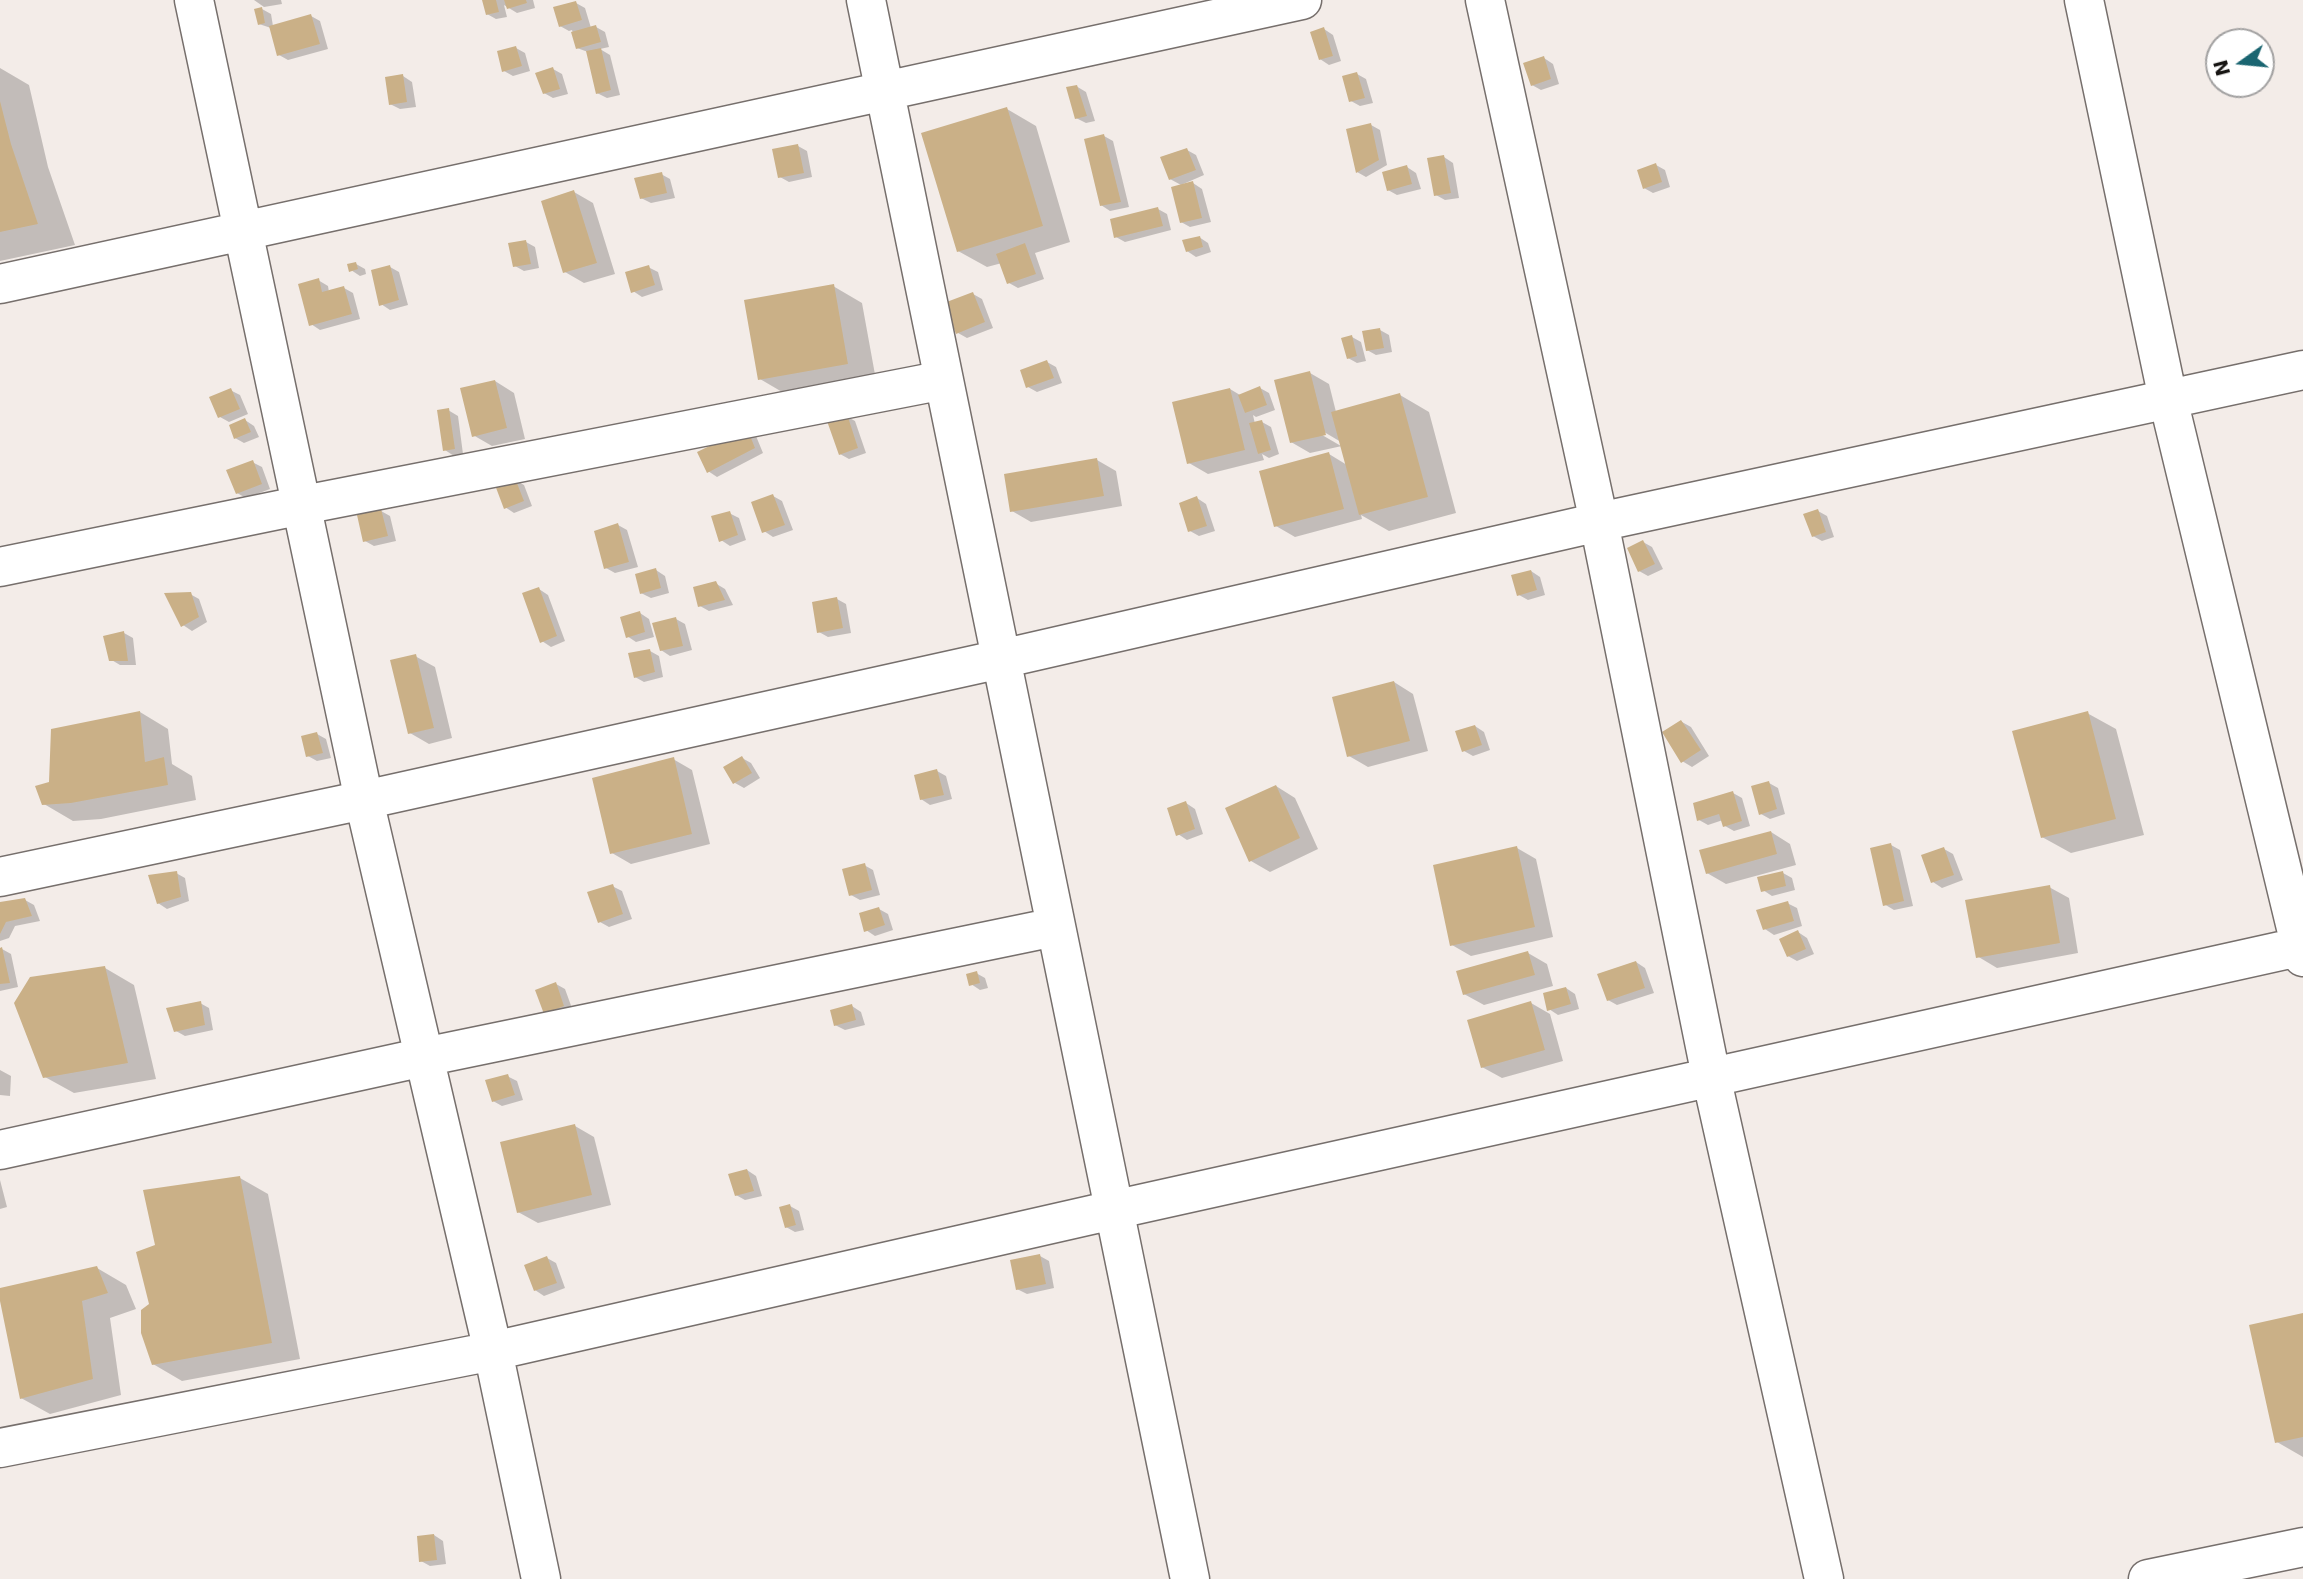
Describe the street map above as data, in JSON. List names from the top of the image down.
{
  "north": "left"
}
